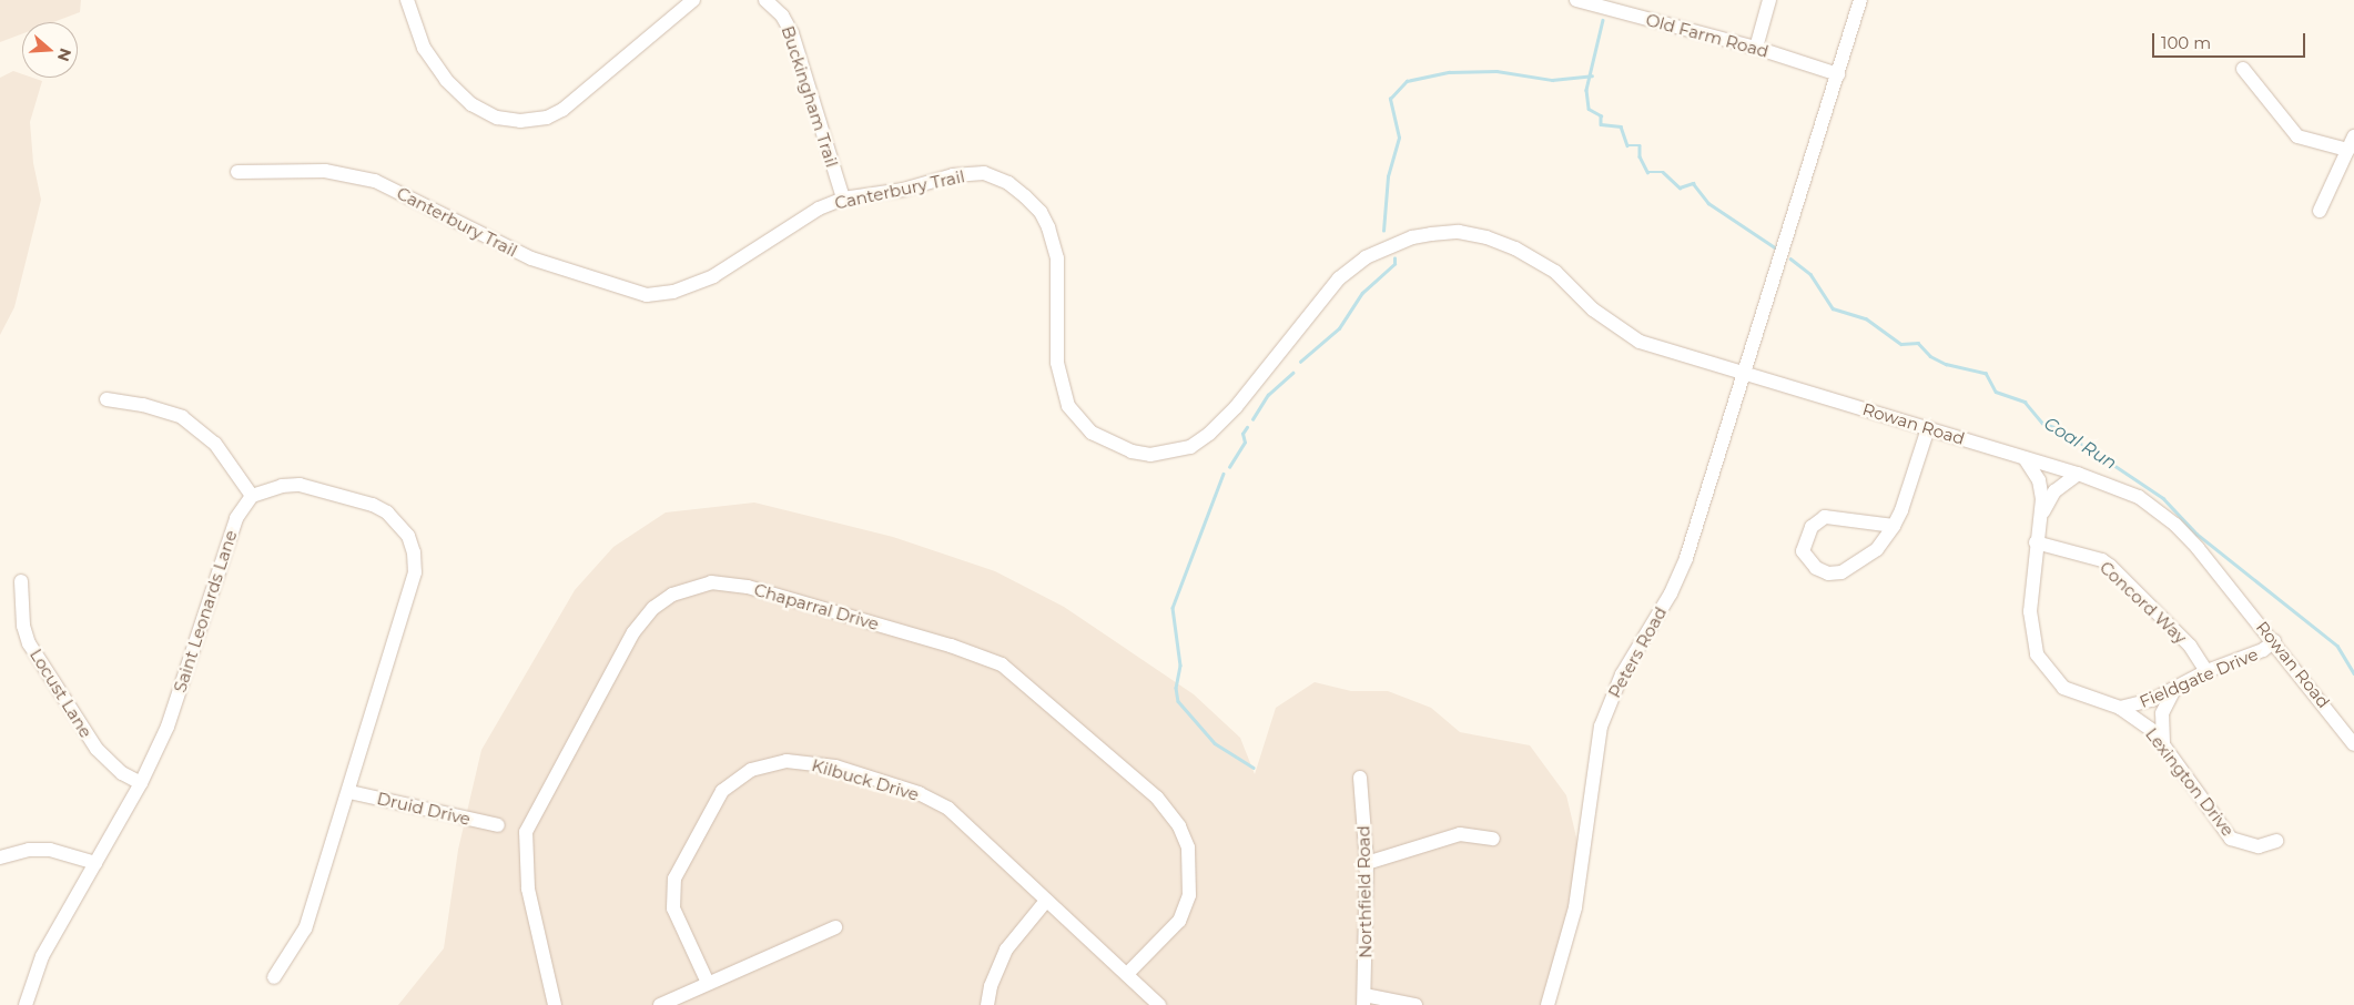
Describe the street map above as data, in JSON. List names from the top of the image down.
{
  "streets": {
    "street": [
      "Old Farm Road",
      "Buckingham Trail",
      "Canterbury Trail",
      "Rowan Road",
      "Concord Way",
      "Chaparral Drive",
      "Saint Leonards Lane",
      "Peters Road",
      "Fieldgate Drive",
      "Locust Lane",
      "Kilbuck Drive",
      "Lexington Drive",
      "Druid Drive",
      "Northfield Road"
    ]
  },
  "crossings": [
    ["Buckingham Trail", "Canterbury Trail"],
    ["Canterbury Trail", "Rowan Road"],
    ["Canterbury Trail", "Peters Road"],
    ["Rowan Road", "Peters Road"],
    ["Rowan Road", "Fieldgate Drive"],
    ["Rowan Road", "Lexington Drive"],
    ["Concord Way", "Fieldgate Drive"],
    ["Concord Way", "Lexington Drive"],
    ["Chaparral Drive", "Kilbuck Drive"],
    ["Saint Leonards Lane", "Locust Lane"],
    ["Fieldgate Drive", "Lexington Drive"]
  ],
  "water": ["Coal Run"],
  "scale_bar": "100 m",
  "north": "right"
}
